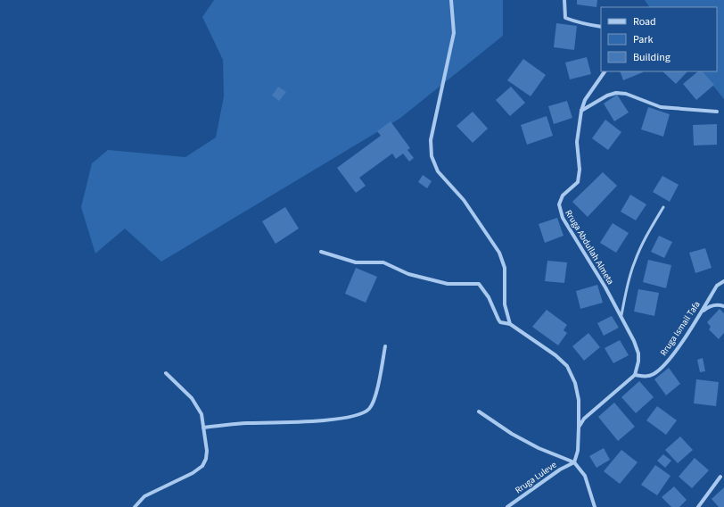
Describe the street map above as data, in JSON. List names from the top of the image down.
{
  "streets": {
    "street": ["Rruga Abdullah Almeta", "Rruga Ismail Tafa", "Rruga Luleve"]
  },
  "crossings": [
    ["Rruga Abdullah Almeta", "Rruga Ismail Tafa"]
  ],
  "legend": ["Road", "Park", "Building"]
}
